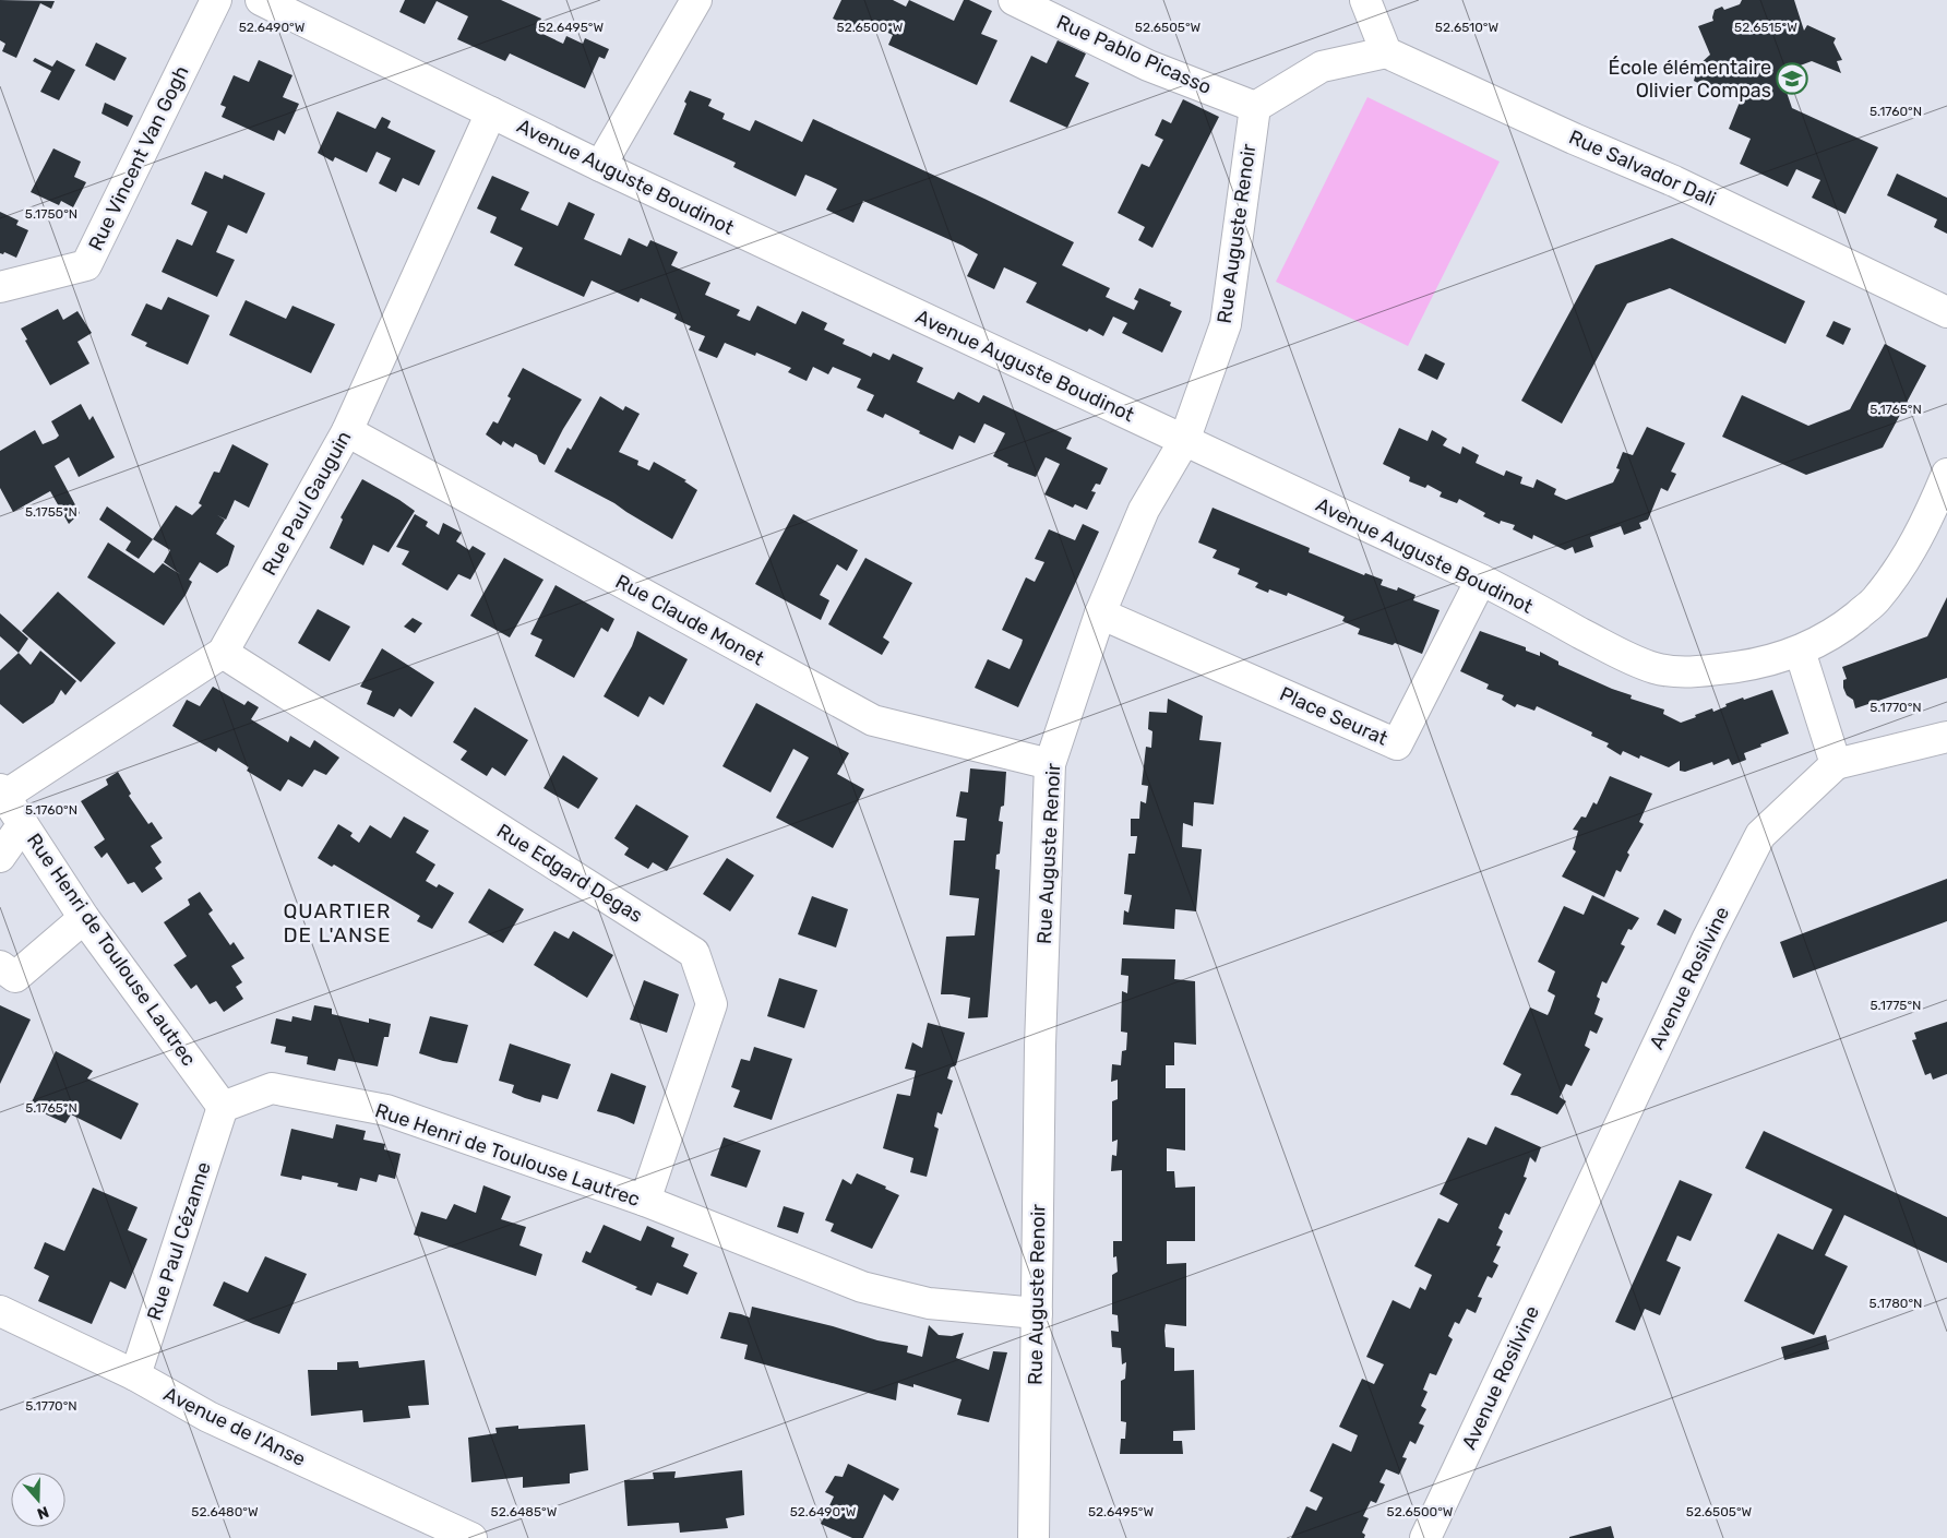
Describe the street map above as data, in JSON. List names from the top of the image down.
{
  "streets": {
    "street": [
      "Rue Pablo Picasso",
      "Rue Vincent Van Gogh",
      "Rue Salvador Dali",
      "Avenue Auguste Boudinot",
      "Rue Auguste Renoir",
      "Rue Paul Gauguin",
      "Rue Claude Monet",
      "Place Seurat",
      "Rue Edgard Degas",
      "Rue Henri de Toulouse Lautrec",
      "Avenue Rosilvine",
      "Rue Paul Cézanne",
      "Avenue de l'Anse"
    ]
  },
  "crossings": [
    ["Rue Pablo Picasso", "Rue Auguste Renoir"],
    ["Avenue Auguste Boudinot", "Rue Auguste Renoir"],
    ["Avenue Auguste Boudinot", "Rue Paul Gauguin"],
    ["Avenue Auguste Boudinot", "Place Seurat"],
    ["Rue Auguste Renoir", "Rue Claude Monet"],
    ["Rue Auguste Renoir", "Place Seurat"],
    ["Rue Auguste Renoir", "Rue Henri de Toulouse Lautrec"],
    ["Rue Paul Gauguin", "Rue Claude Monet"],
    ["Rue Paul Gauguin", "Rue Edgard Degas"],
    ["Rue Paul Gauguin", "Rue Henri de Toulouse Lautrec"],
    ["Rue Edgard Degas", "Rue Henri de Toulouse Lautrec"],
    ["Rue Henri de Toulouse Lautrec", "Rue Paul Cézanne"],
    ["Rue Paul Cézanne", "Avenue de l'Anse"]
  ],
  "districts": ["QUARTIER DE L'ANSE"],
  "places": {
    "school or university": ["École élémentaire Olivier Compas"]
  },
  "north": "bottom",
  "coordinates": [
    "52.6490°W",
    "52.6495°W",
    "52.6500°W",
    "52.6505°W",
    "52.6510°W",
    "52.6515°W",
    "5.1760°N",
    "5.1750°N",
    "5.1765°N",
    "5.1755°N",
    "5.1770°N",
    "5.1775°N",
    "5.1780°N",
    "52.6480°W",
    "52.6485°W"
  ]
}
